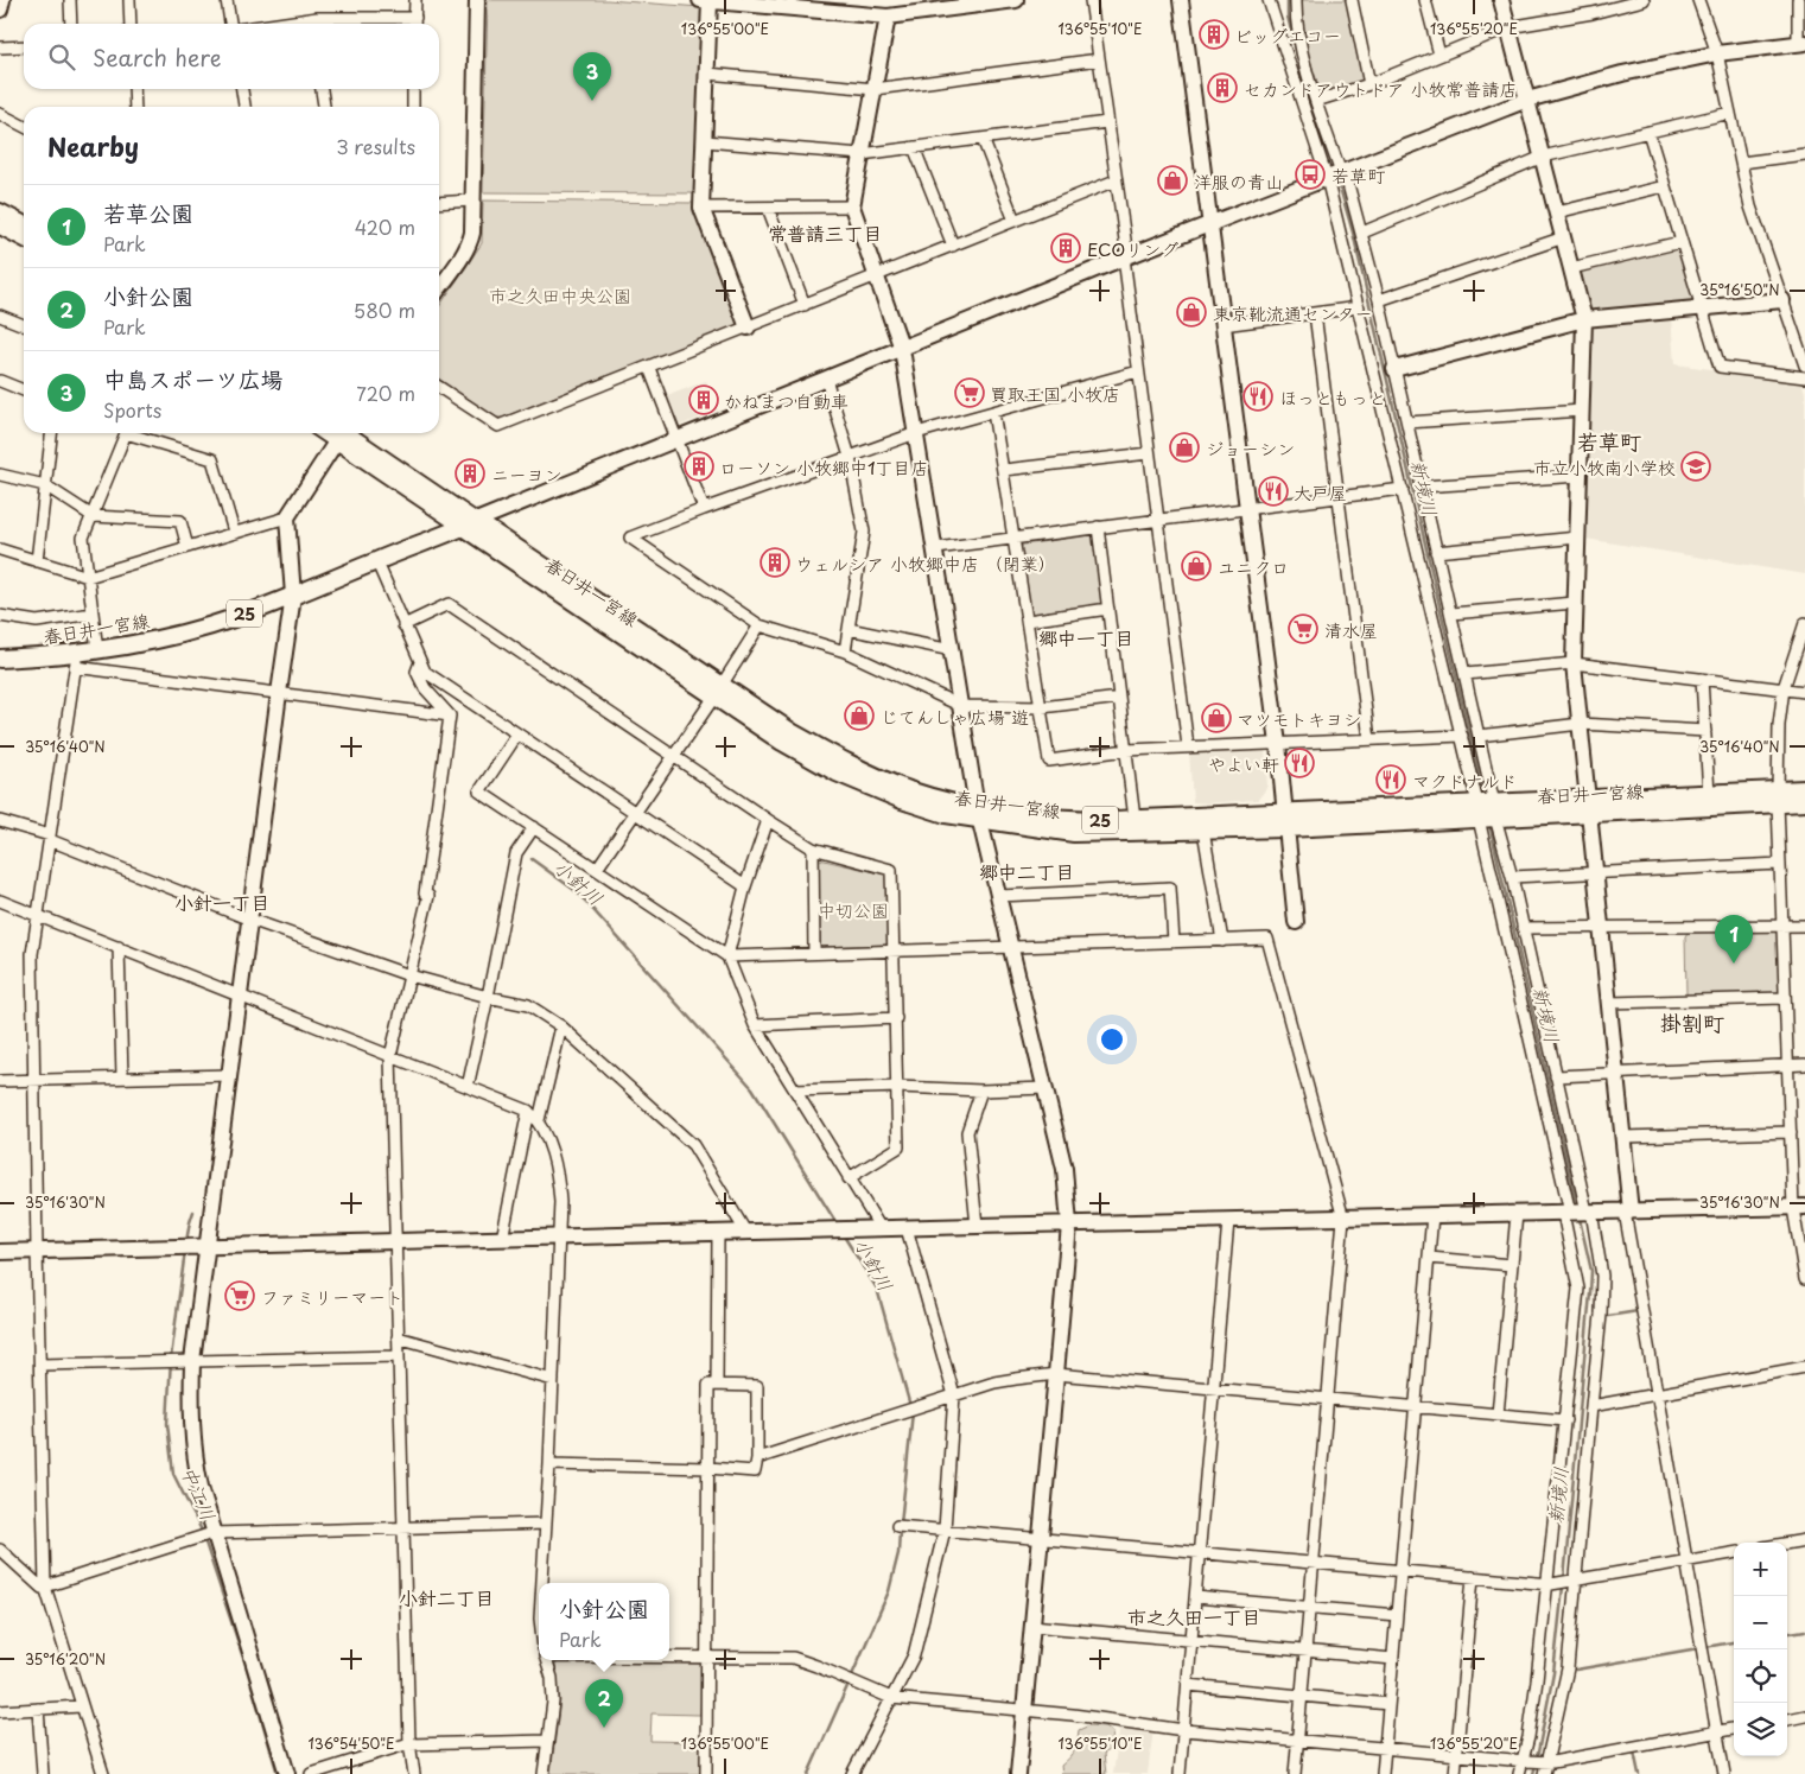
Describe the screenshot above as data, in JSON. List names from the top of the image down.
{
  "streets": {
    "main road": ["春日井一宮線", "25"]
  },
  "districts": [
    "常普請三丁目",
    "若草町",
    "郷中一丁目",
    "郷中二丁目",
    "小針一丁目",
    "掛割町",
    "小針二丁目",
    "市之久田一丁目"
  ],
  "water": ["新境川", "小針川", "中江川"],
  "parks": ["市之久田中央公園", "中切公園"],
  "places": {
    "building": [
      "ビッグエコー",
      "セカンドアウトドア 小牧常普請店",
      "ECOリング",
      "かねまつ自動車",
      "ローソン 小牧郷中1丁目店",
      "ニーヨン",
      "ウェルシア 小牧郷中店 （閉業）"
    ],
    "bus stop": ["若草町"],
    "shop": [
      "洋服の青山",
      "東京靴流通センター",
      "ジョーシン",
      "ユニクロ",
      "じてんしゃ広場 遊",
      "マツモトキヨシ"
    ],
    "supermarket": ["買取王国 小牧店", "清水屋", "ファミリーマート"],
    "restaurant": [
      "ほっともっと",
      "大戸屋",
      "やよい軒",
      "マクドナルド"
    ],
    "school or university": ["市立小牧南小学校"]
  },
  "page": {
    "search": "Search here",
    "pins": ["3", "1", "2"],
    "heading": ["Nearby", "3 results"],
    "list": [
      {
        "mark": "1",
        "name": "若草公園",
        "note": "Park",
        "value": "420 m"
      },
      {
        "mark": "2",
        "name": "小針公園",
        "note": "Park",
        "value": "580 m"
      },
      {
        "mark": "3",
        "name": "中島スポーツ広場",
        "note": "Sports",
        "value": "720 m"
      }
    ],
    "map_buttons": ["+", "−"],
    "popup": ["小針公園", "Park"]
  },
  "coordinates": [
    "136°55'00\"E",
    "136°55'10\"E",
    "136°55'20\"E",
    "35°16'50\"N",
    "35°16'40\"N",
    "35°16'30\"N",
    "35°16'20\"N",
    "136°54'50\"E"
  ]
}
